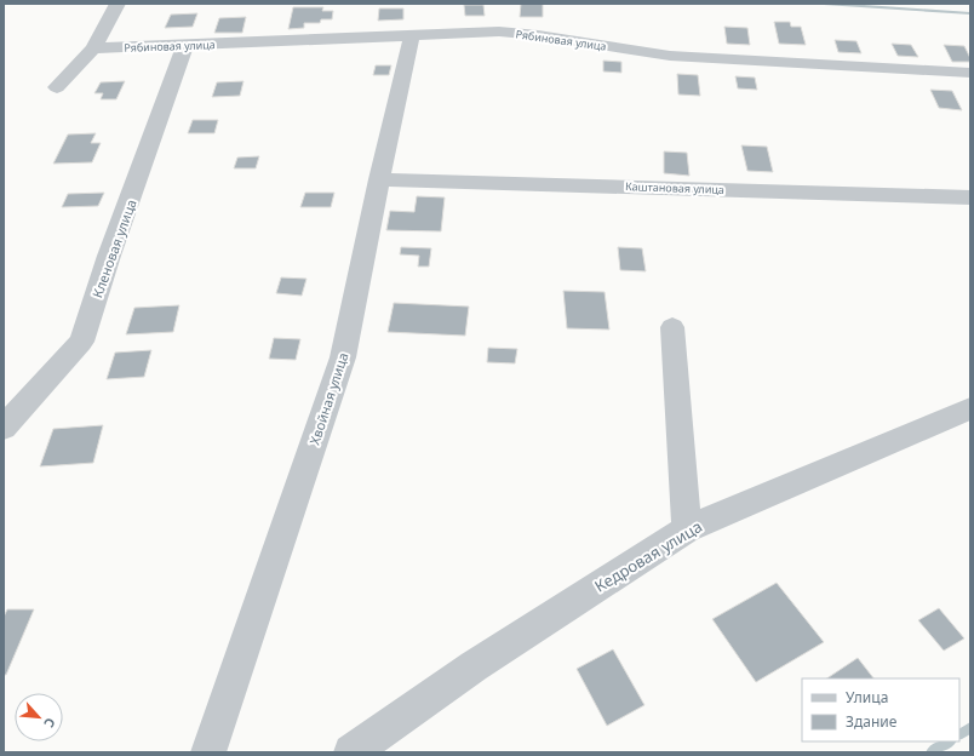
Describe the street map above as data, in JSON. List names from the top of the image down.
{
  "streets": {
    "street": [
      "Рябиновая улица",
      "Каштановая улица",
      "Кленовая улица",
      "Хвойная улица",
      "Кедровая улица"
    ]
  },
  "crossings": [
    ["Рябиновая улица", "Кленовая улица"],
    ["Рябиновая улица", "Хвойная улица"],
    ["Каштановая улица", "Хвойная улица"]
  ],
  "legend": ["Улица", "Здание"],
  "north": "bottom right"
}
